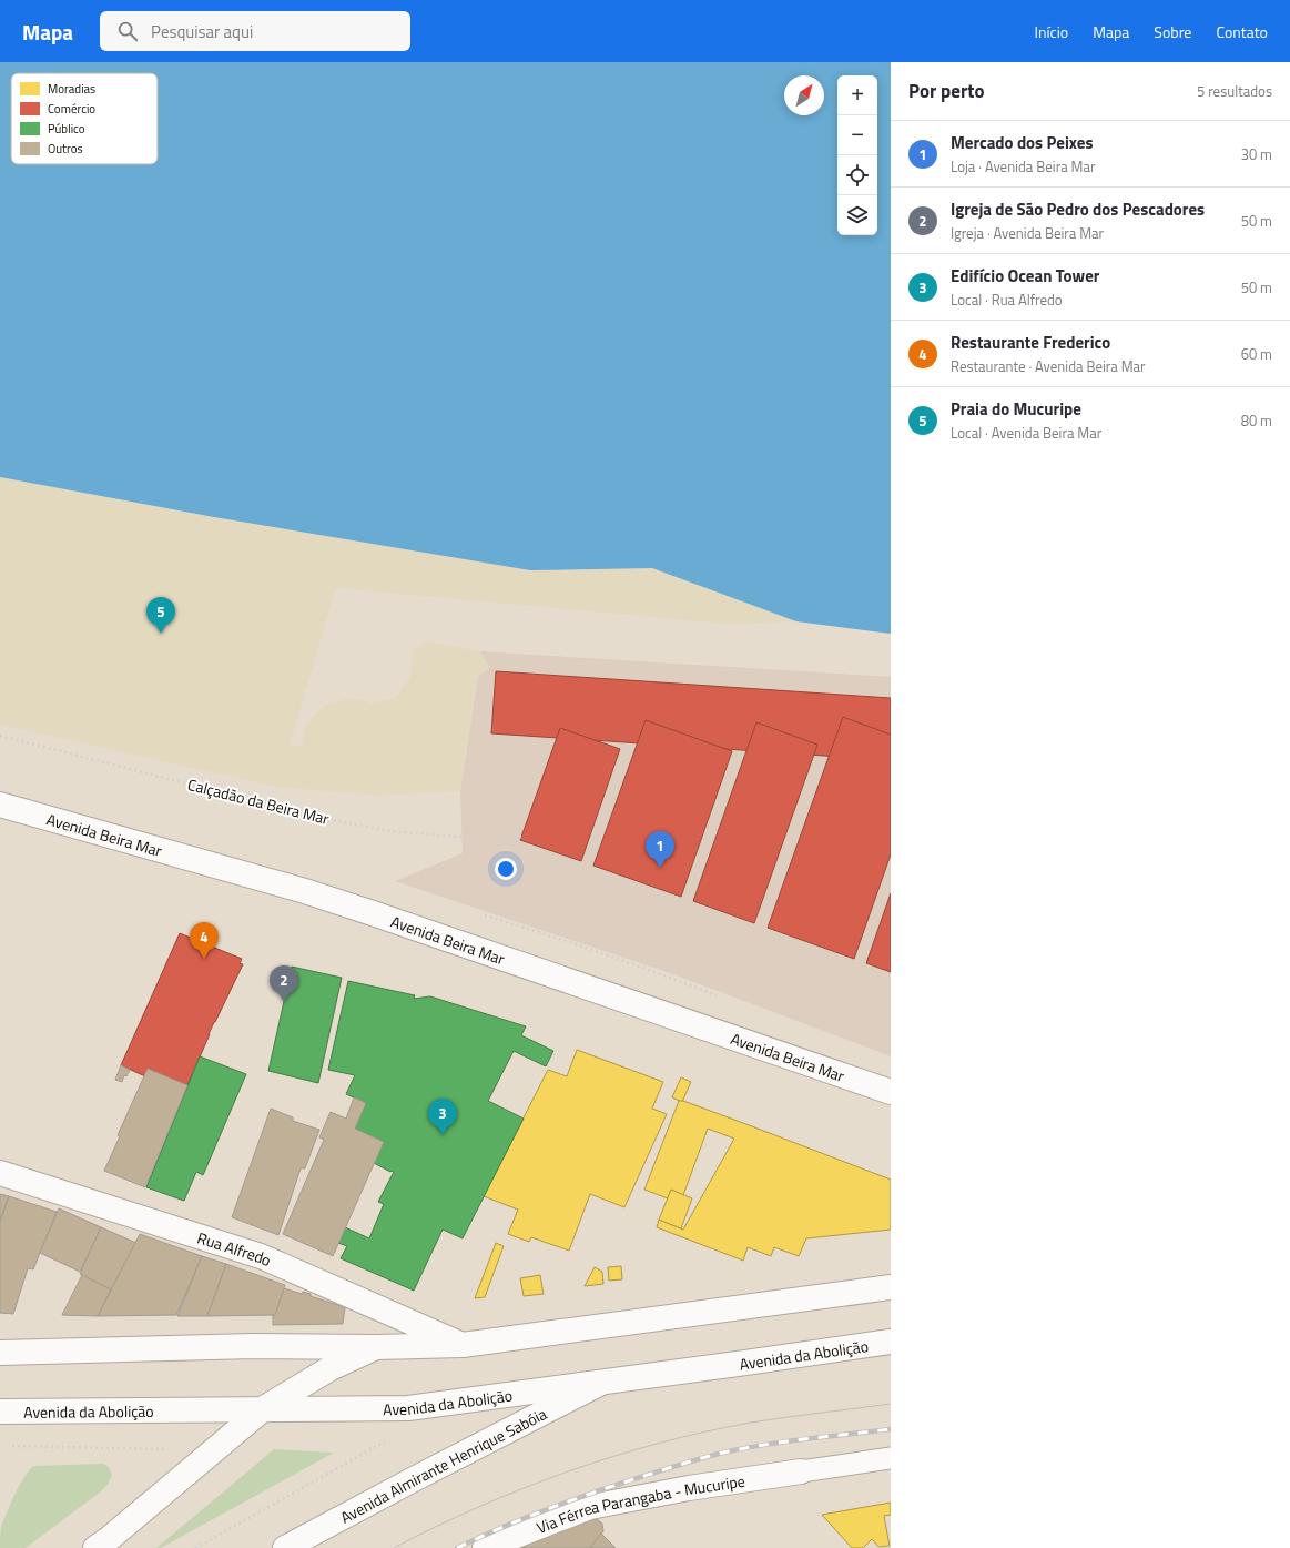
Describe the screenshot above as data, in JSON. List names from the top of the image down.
{
  "streets": {
    "main road": [
      "Avenida Beira Mar",
      "Rua Alfredo",
      "Avenida da Abolição",
      "Avenida Almirante Henrique Sabóia",
      "Via Férrea Parangaba - Mucuripe"
    ],
    "path": ["Calçadão da Beira Mar"]
  },
  "crossings": [
    ["Avenida da Abolição", "Avenida Almirante Henrique Sabóia"]
  ],
  "legend": [
    "Moradias",
    "Comércio",
    "Público",
    "Outros"
  ],
  "north": "top right",
  "page": {
    "header": "Mapa",
    "search": "Pesquisar aqui",
    "nav": [
      "Início",
      "Mapa",
      "Sobre",
      "Contato"
    ],
    "heading": ["Por perto", "5 resultados"],
    "map_buttons": ["+", "−"],
    "list": [
      {
        "mark": "1",
        "name": "Mercado dos Peixes",
        "note": "Loja · Avenida Beira Mar",
        "value": "30 m"
      },
      {
        "mark": "2",
        "name": "Igreja de São Pedro dos Pescadores",
        "note": "Igreja · Avenida Beira Mar",
        "value": "50 m"
      },
      {
        "mark": "3",
        "name": "Edifício Ocean Tower",
        "note": "Local · Rua Alfredo",
        "value": "50 m"
      },
      {
        "mark": "4",
        "name": "Restaurante Frederico",
        "note": "Restaurante · Avenida Beira Mar",
        "value": "60 m"
      },
      {
        "mark": "5",
        "name": "Praia do Mucuripe",
        "note": "Local · Avenida Beira Mar",
        "value": "80 m"
      }
    ],
    "pins": [
      "5",
      "1",
      "4",
      "2",
      "3"
    ]
  }
}
